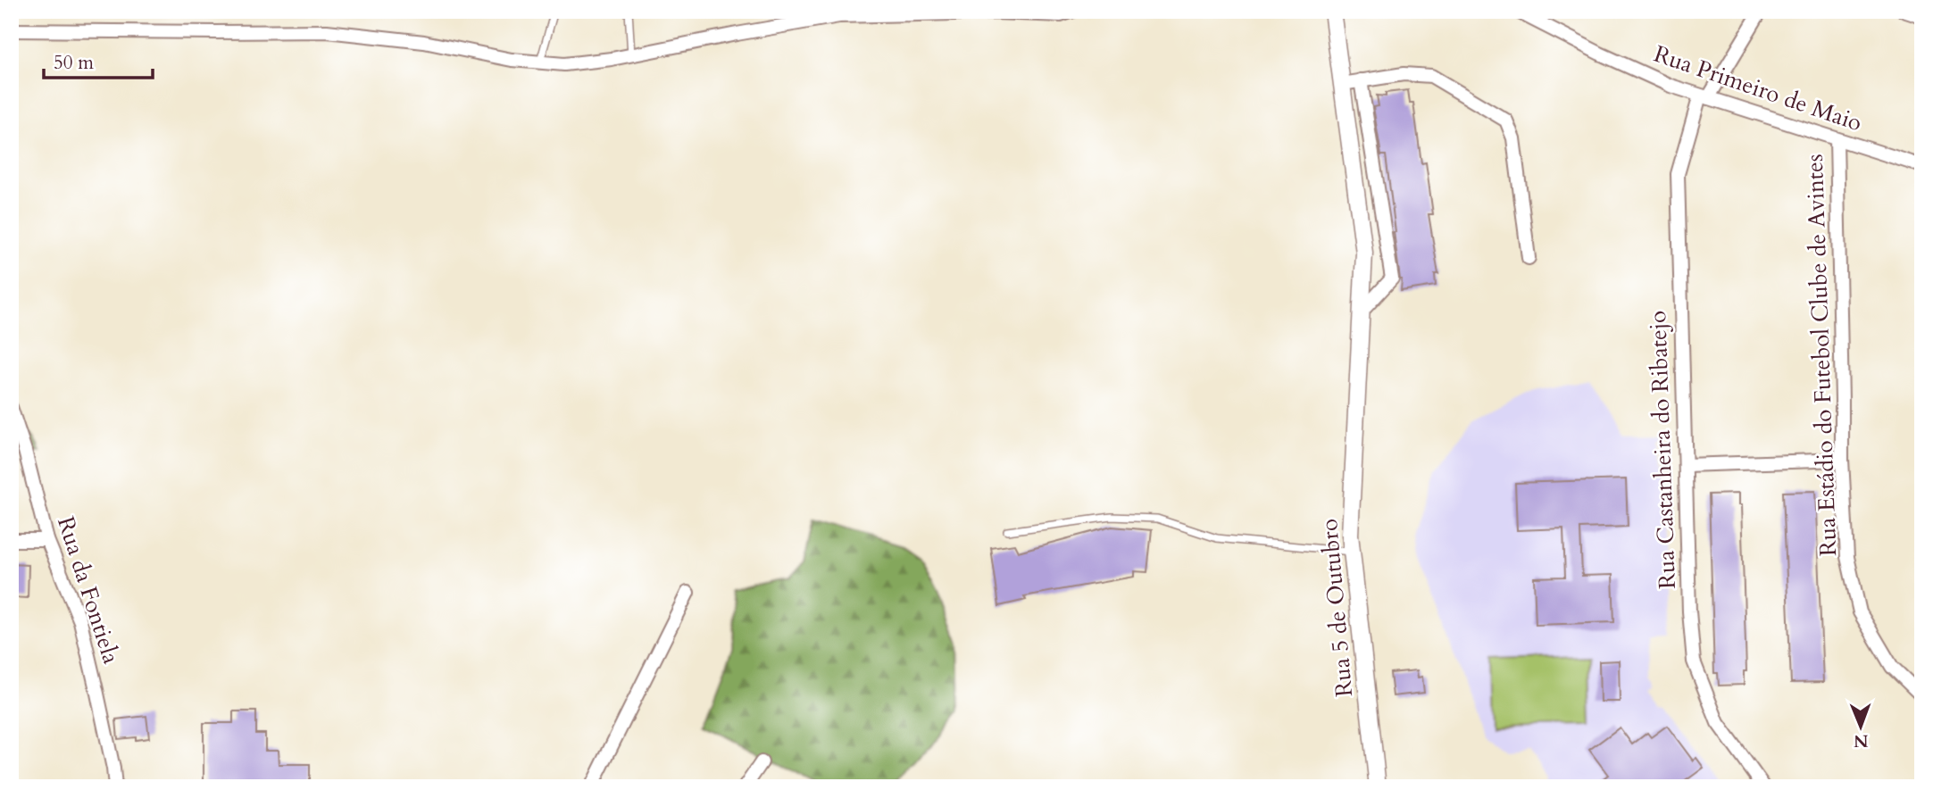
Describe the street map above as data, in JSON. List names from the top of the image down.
{
  "streets": {
    "street": [
      "Rua Primeiro de Maio",
      "Rua Estádio do Futebol Clube de Avintes",
      "Rua Castanheira do Ribatejo",
      "Rua da Fontiela",
      "Rua 5 de Outubro"
    ]
  },
  "crossings": [
    ["Rua Primeiro de Maio", "Rua Estádio do Futebol Clube de Avintes"],
    ["Rua Primeiro de Maio", "Rua Castanheira do Ribatejo"]
  ],
  "scale_bar": "50 m",
  "north": "bottom"
}
